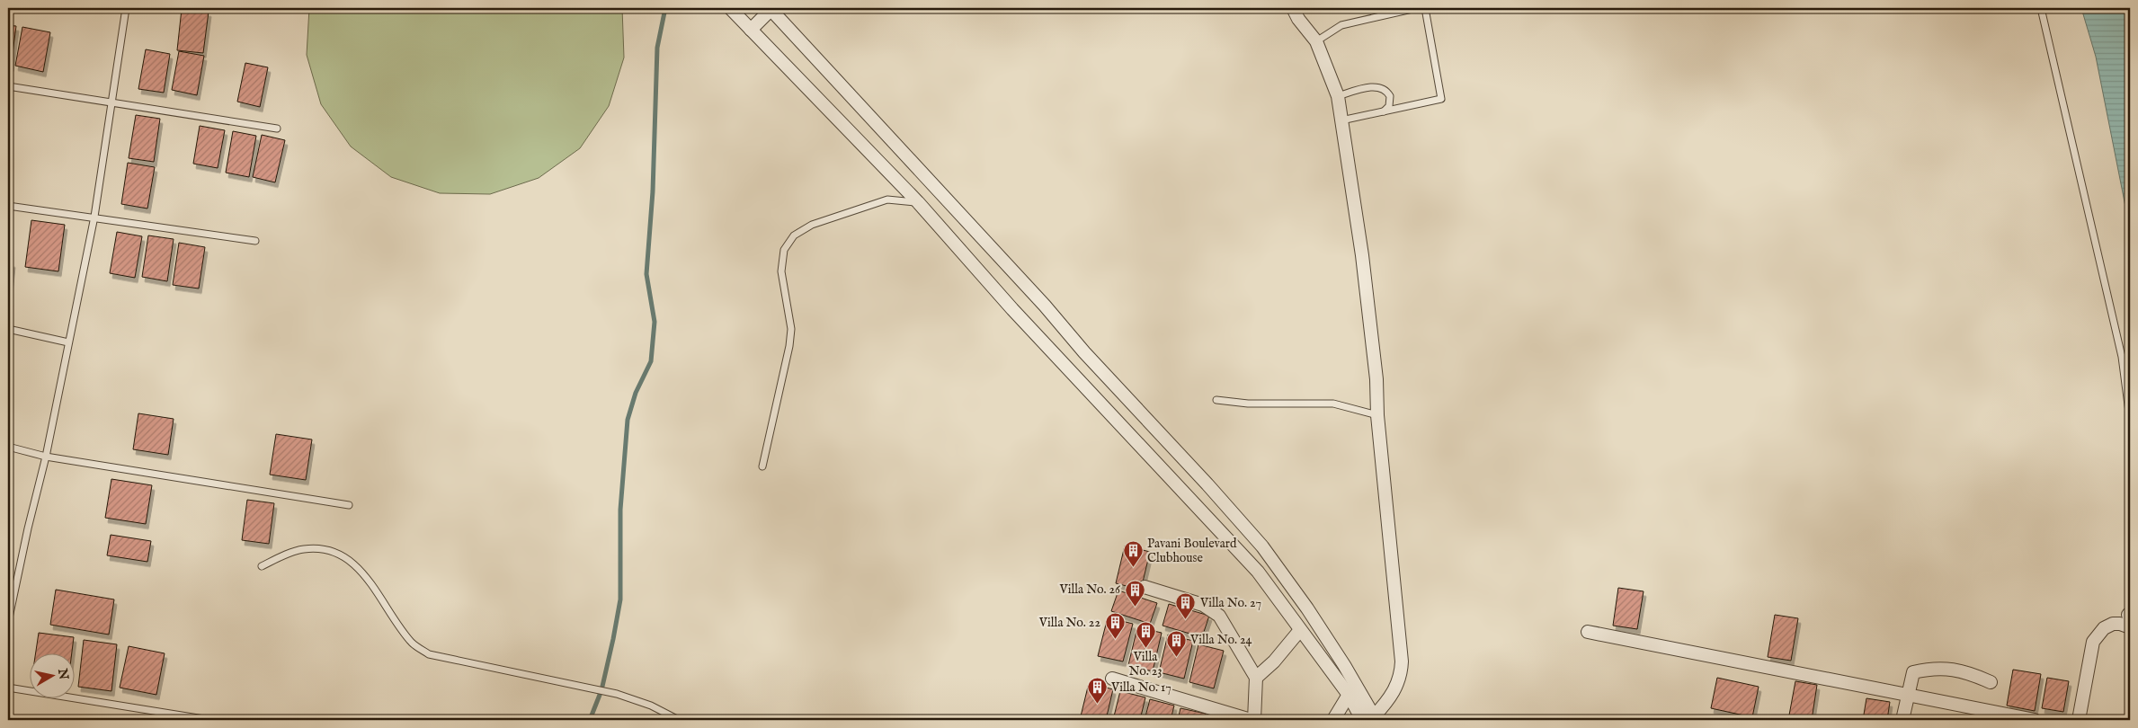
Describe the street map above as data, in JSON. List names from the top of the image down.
{
  "places": {
    "building": [
      "Pavani Boulevard Clubhouse",
      "Villa No. 26",
      "Villa No. 27",
      "Villa No. 22",
      "Villa No. 23",
      "Villa No. 24",
      "Villa No. 17"
    ]
  },
  "north": "right"
}
